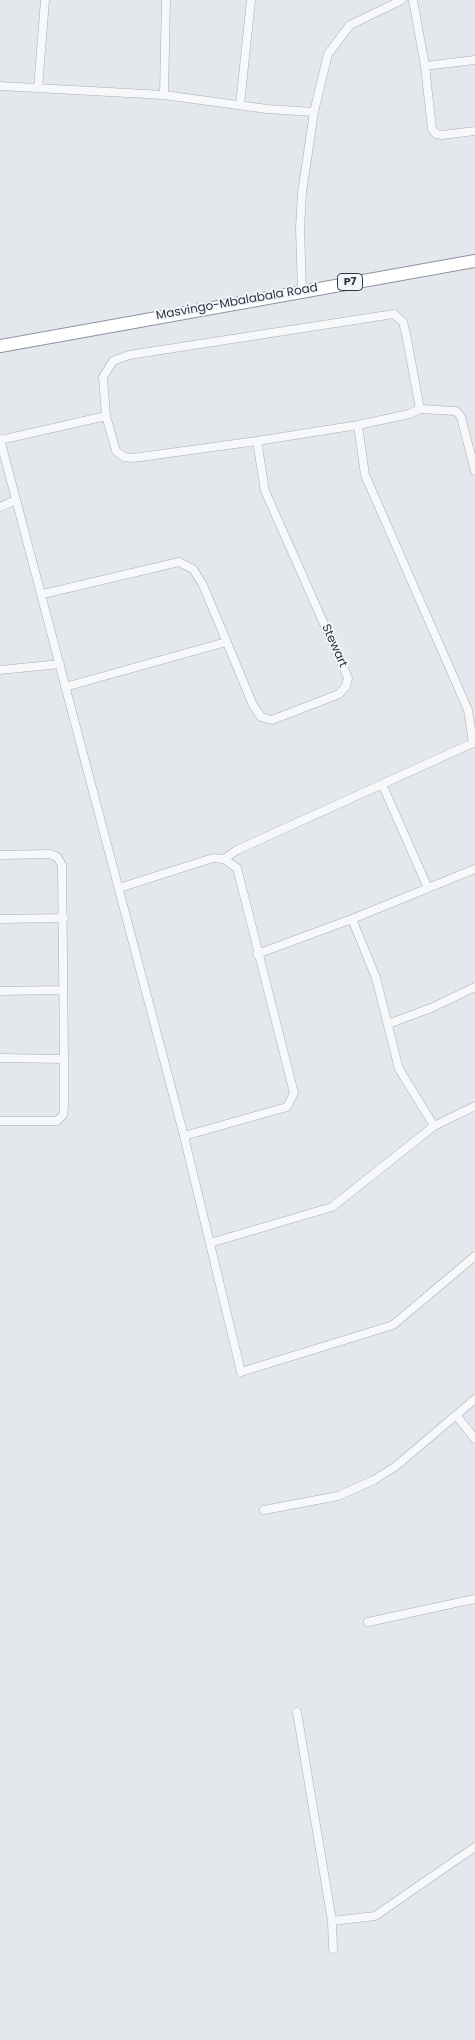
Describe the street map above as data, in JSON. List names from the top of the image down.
{
  "streets": {
    "highway": ["P7", "Masvingo-Mbalabala Road"],
    "street": ["Stewart"]
  }
}
